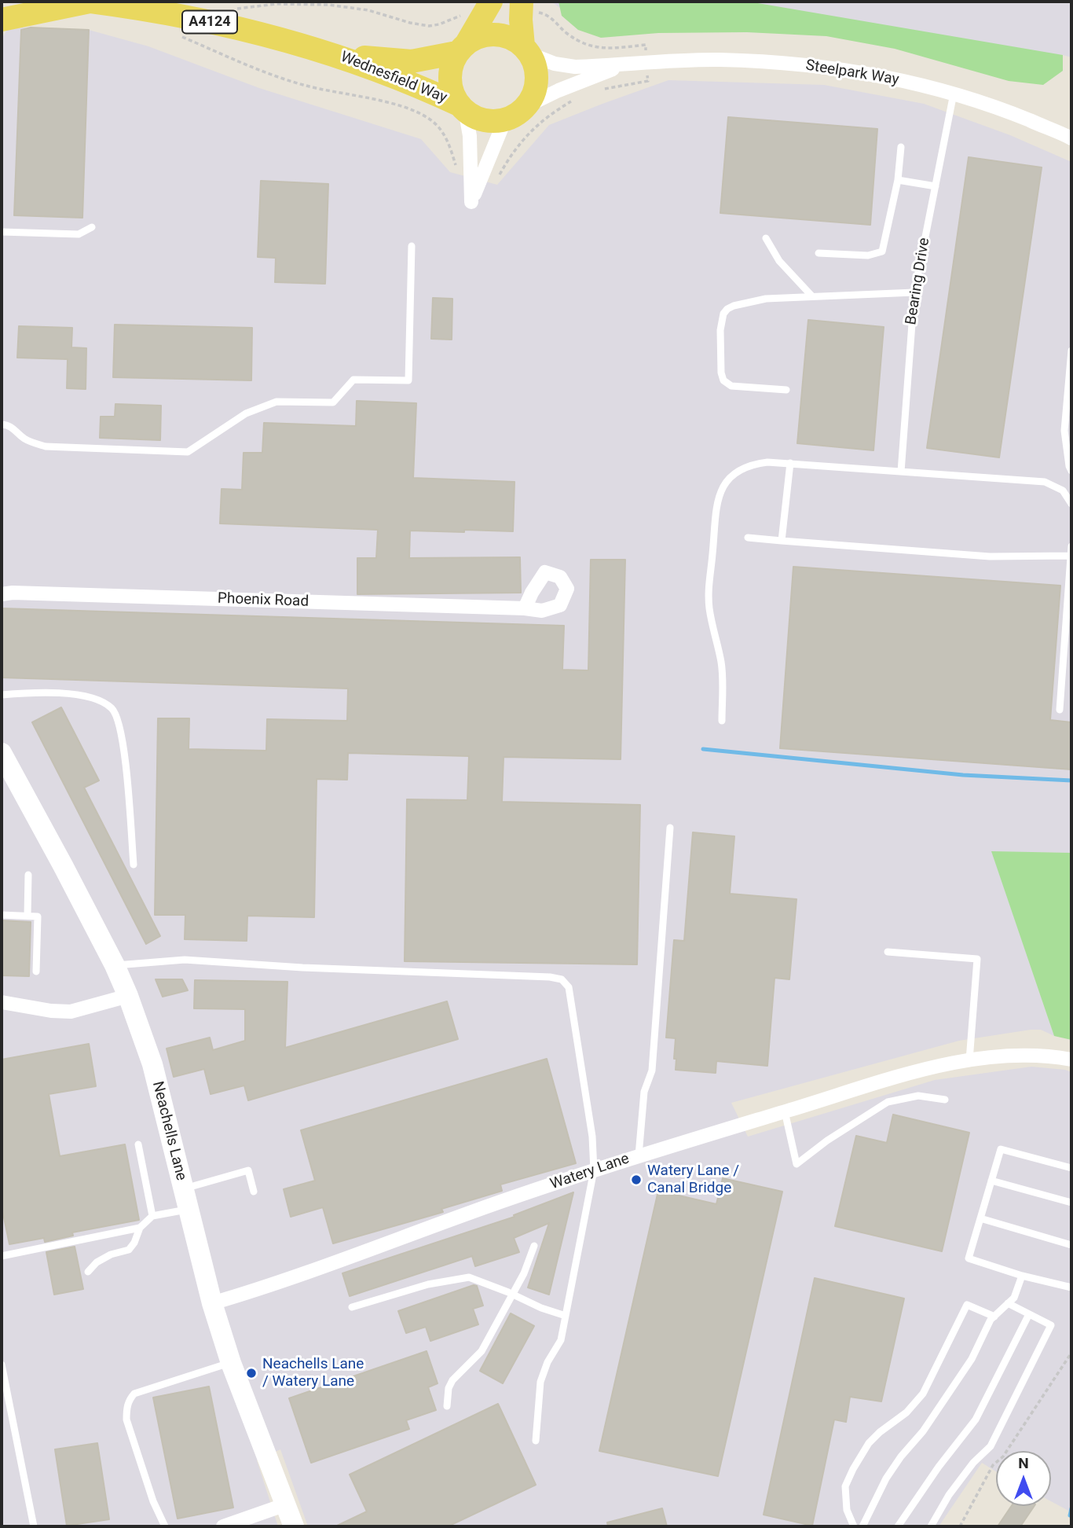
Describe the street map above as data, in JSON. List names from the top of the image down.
{
  "streets": {
    "main road": ["A4124", "Wednesfield Way"],
    "street": [
      "Steelpark Way",
      "Phoenix Road",
      "Neachells Lane",
      "Watery Lane"
    ],
    "lane": ["Bearing Drive"]
  },
  "crossings": [
    ["Steelpark Way", "Wednesfield Way"],
    ["Steelpark Way", "Bearing Drive"],
    ["Neachells Lane", "Watery Lane"]
  ],
  "places": ["Watery Lane / Canal Bridge", "Neachells Lane / Watery Lane"],
  "north": "top"
}
